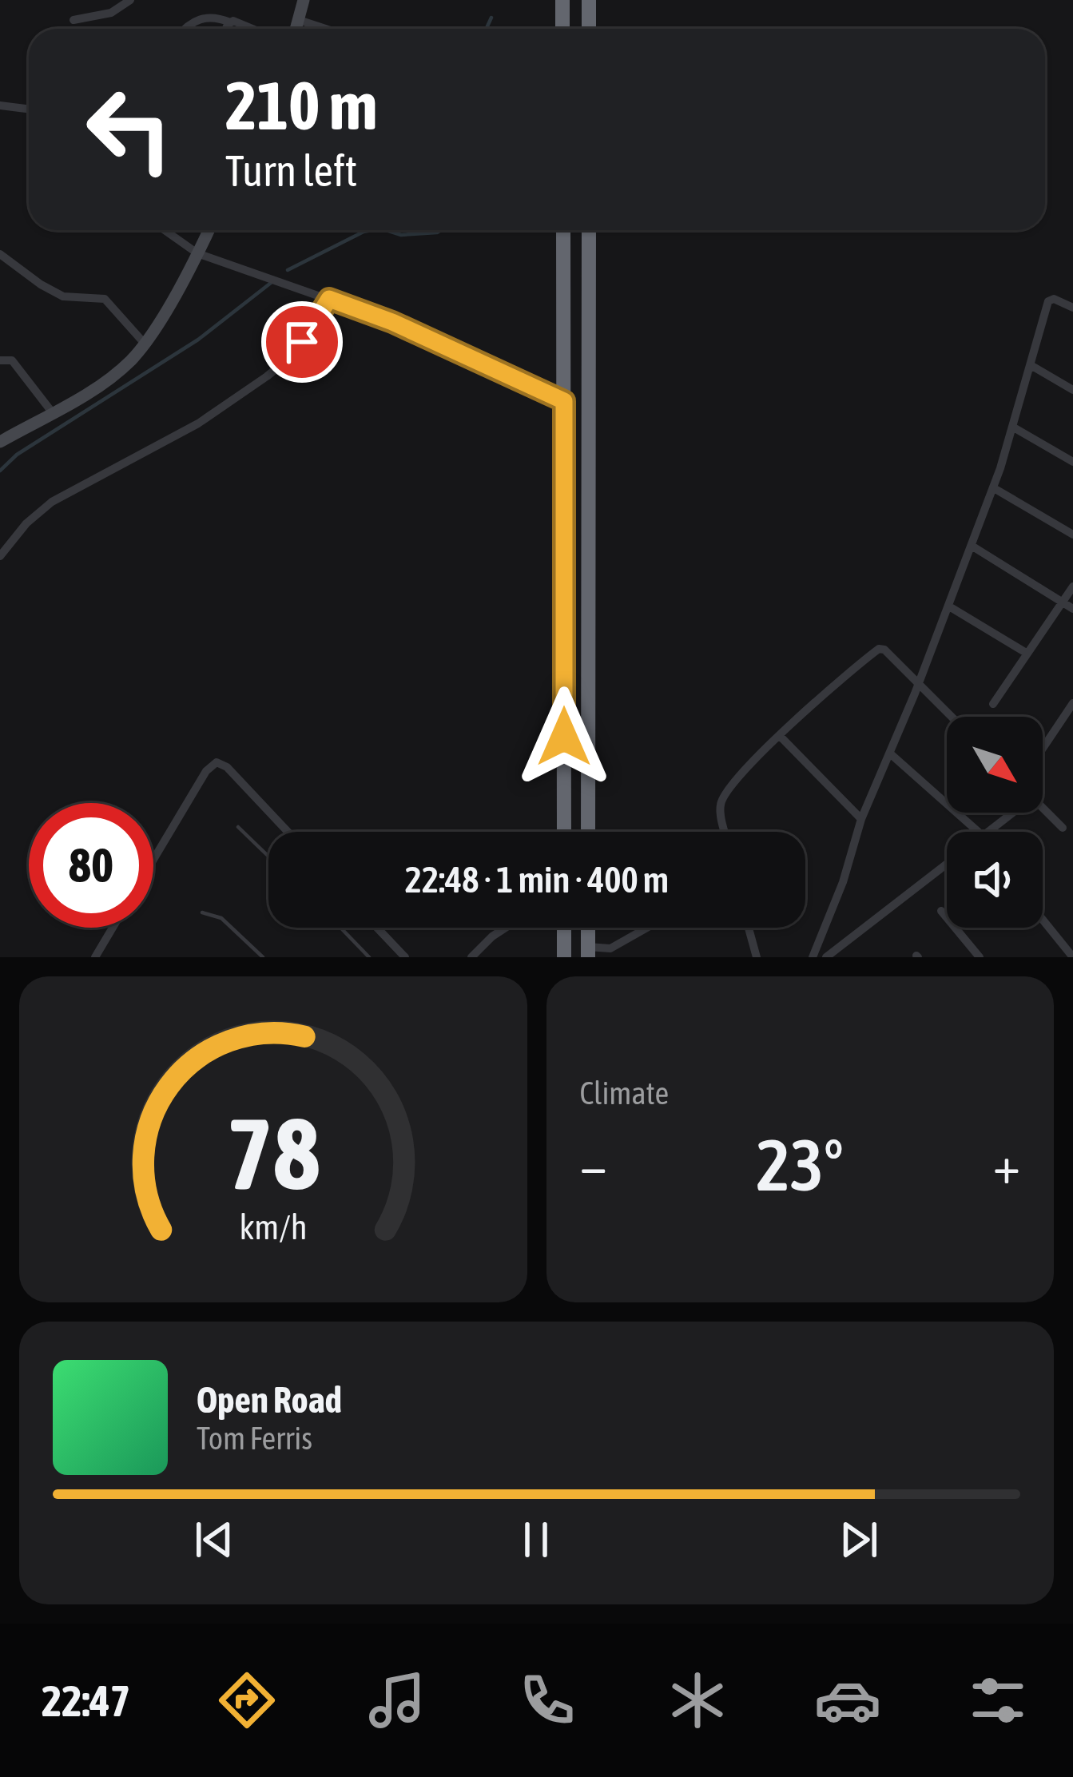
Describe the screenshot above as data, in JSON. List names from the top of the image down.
{
  "north": "bottom right",
  "page": {
    "turn": ["210 m", "Turn left"],
    "limit": "80",
    "trip": "22:48 · 1 min · 400 m",
    "tile": "Climate",
    "heat": ["−", "23°", "+"],
    "song": ["Open Road", "Tom Ferris"],
    "tabs": "22:47",
    "gauge": ["78", "km/h"]
  }
}
